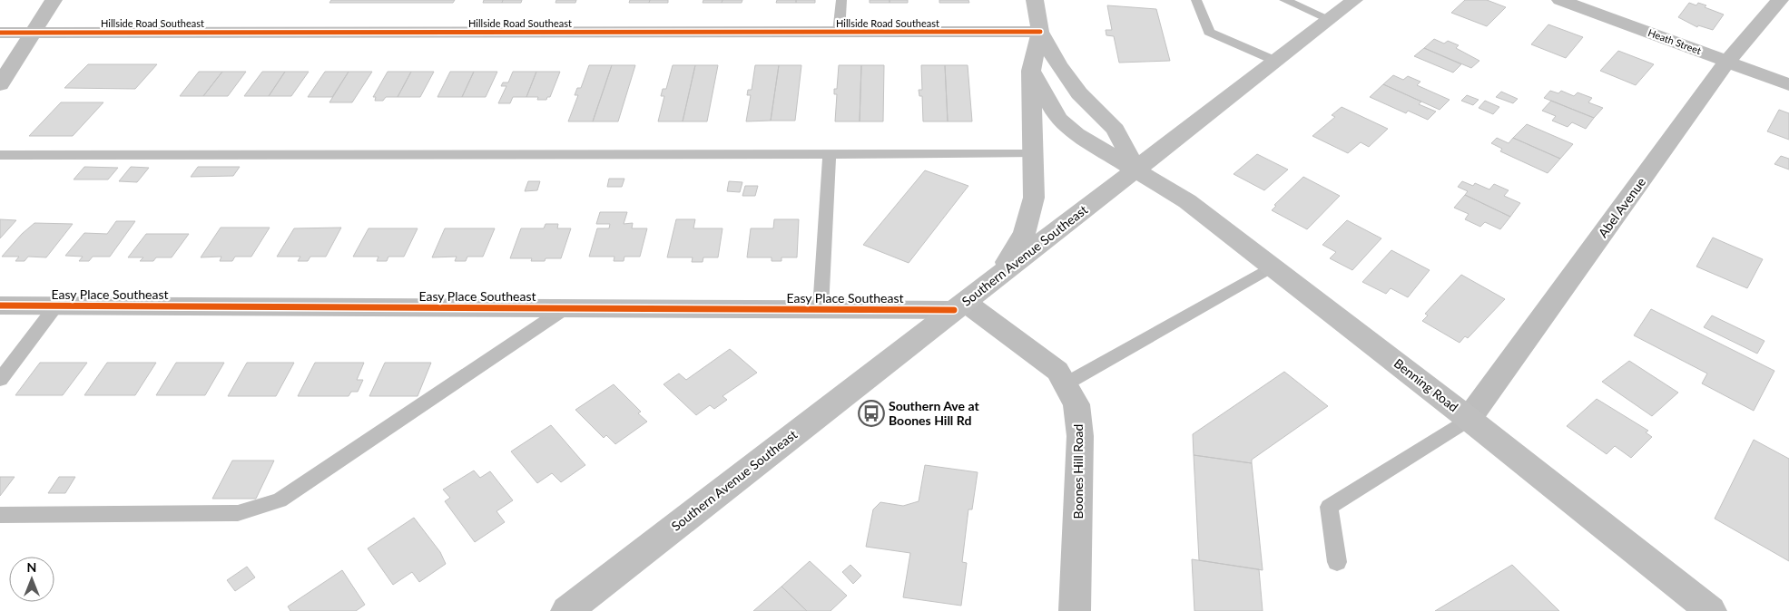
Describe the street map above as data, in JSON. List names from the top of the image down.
{
  "streets": {
    "main road": ["Southern Avenue Southeast", "Benning Road"],
    "street": [
      "Hillside Road Southeast",
      "Heath Street",
      "Abel Avenue",
      "Easy Place Southeast",
      "Boones Hill Road"
    ]
  },
  "crossings": [
    ["Heath Street", "Abel Avenue"],
    ["Abel Avenue", "Benning Road"],
    ["Southern Avenue Southeast", "Easy Place Southeast"],
    ["Southern Avenue Southeast", "Benning Road"],
    ["Southern Avenue Southeast", "Boones Hill Road"],
    ["Easy Place Southeast", "Boones Hill Road"]
  ],
  "places": {
    "bus stop": ["Southern Ave at Boones Hill Rd"]
  },
  "north": "top"
}
